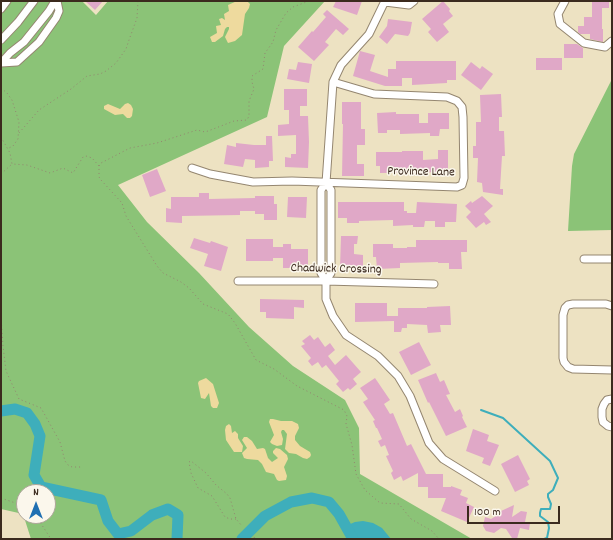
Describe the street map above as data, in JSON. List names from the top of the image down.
{
  "streets": {
    "street": ["Province Lane", "Chadwick Crossing"]
  },
  "scale_bar": "100 m",
  "north": "top"
}
